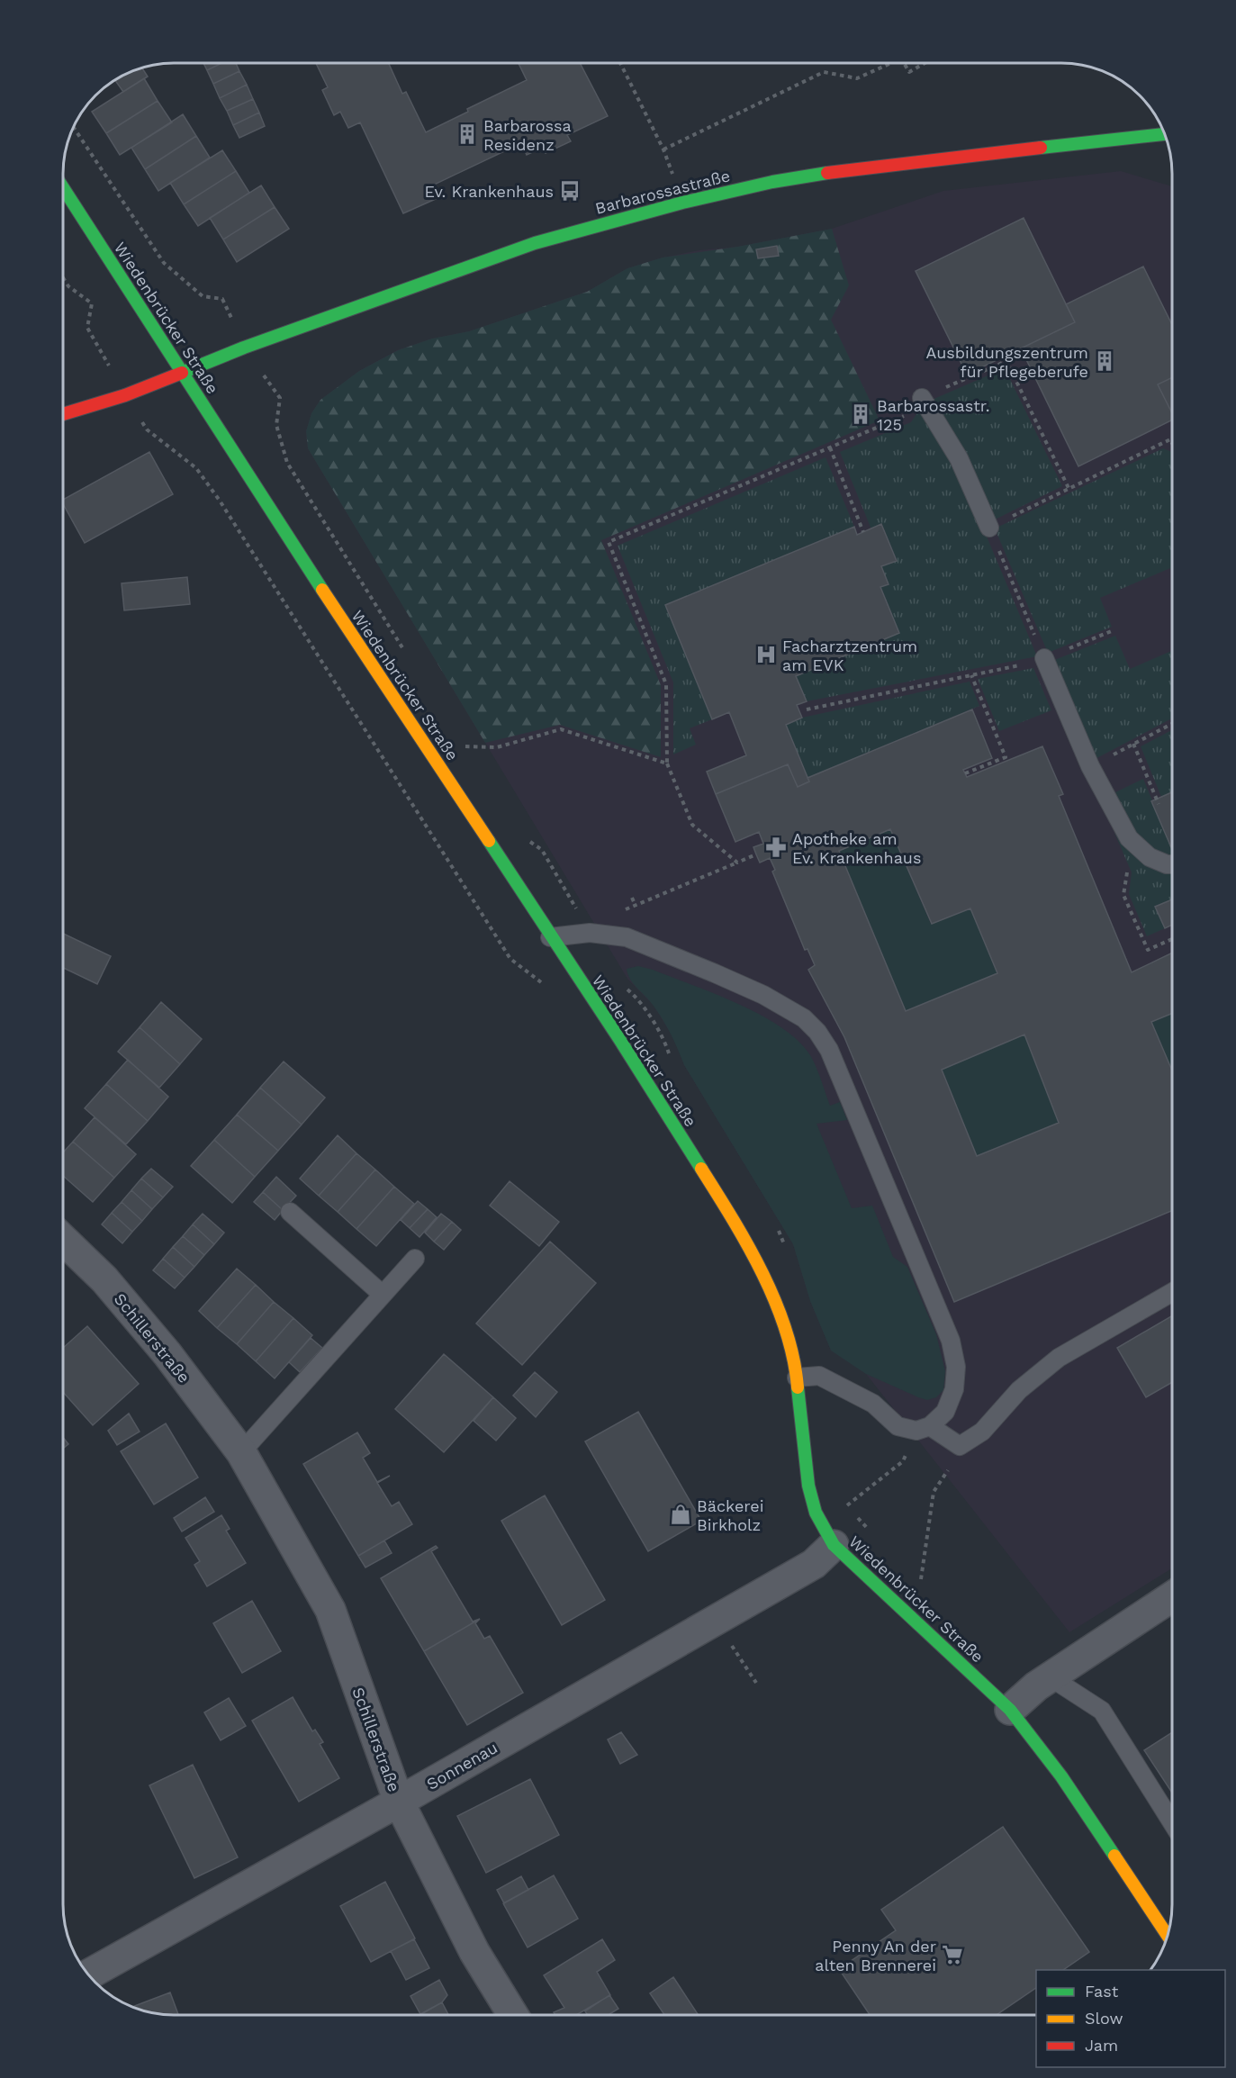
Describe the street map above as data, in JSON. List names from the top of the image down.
{
  "streets": {
    "street": [
      "Barbarossastraße",
      "Wiedenbrücker Straße",
      "Schillerstraße",
      "Sonnenau"
    ]
  },
  "crossings": [
    ["Barbarossastraße", "Wiedenbrücker Straße"],
    ["Wiedenbrücker Straße", "Sonnenau"],
    ["Schillerstraße", "Sonnenau"]
  ],
  "places": {
    "building": ["Barbarossa Residenz", "Ausbildungszentrum für Pflegeberufe", "Barbarossastr. 125"],
    "bus stop": ["Ev. Krankenhaus"],
    "hospital": ["Facharztzentrum am EVK"],
    "pharmacy": ["Apotheke am Ev. Krankenhaus"],
    "shop": ["Bäckerei Birkholz"],
    "supermarket": ["Penny An der alten Brennerei"]
  },
  "legend": ["Fast", "Slow", "Jam"]
}
